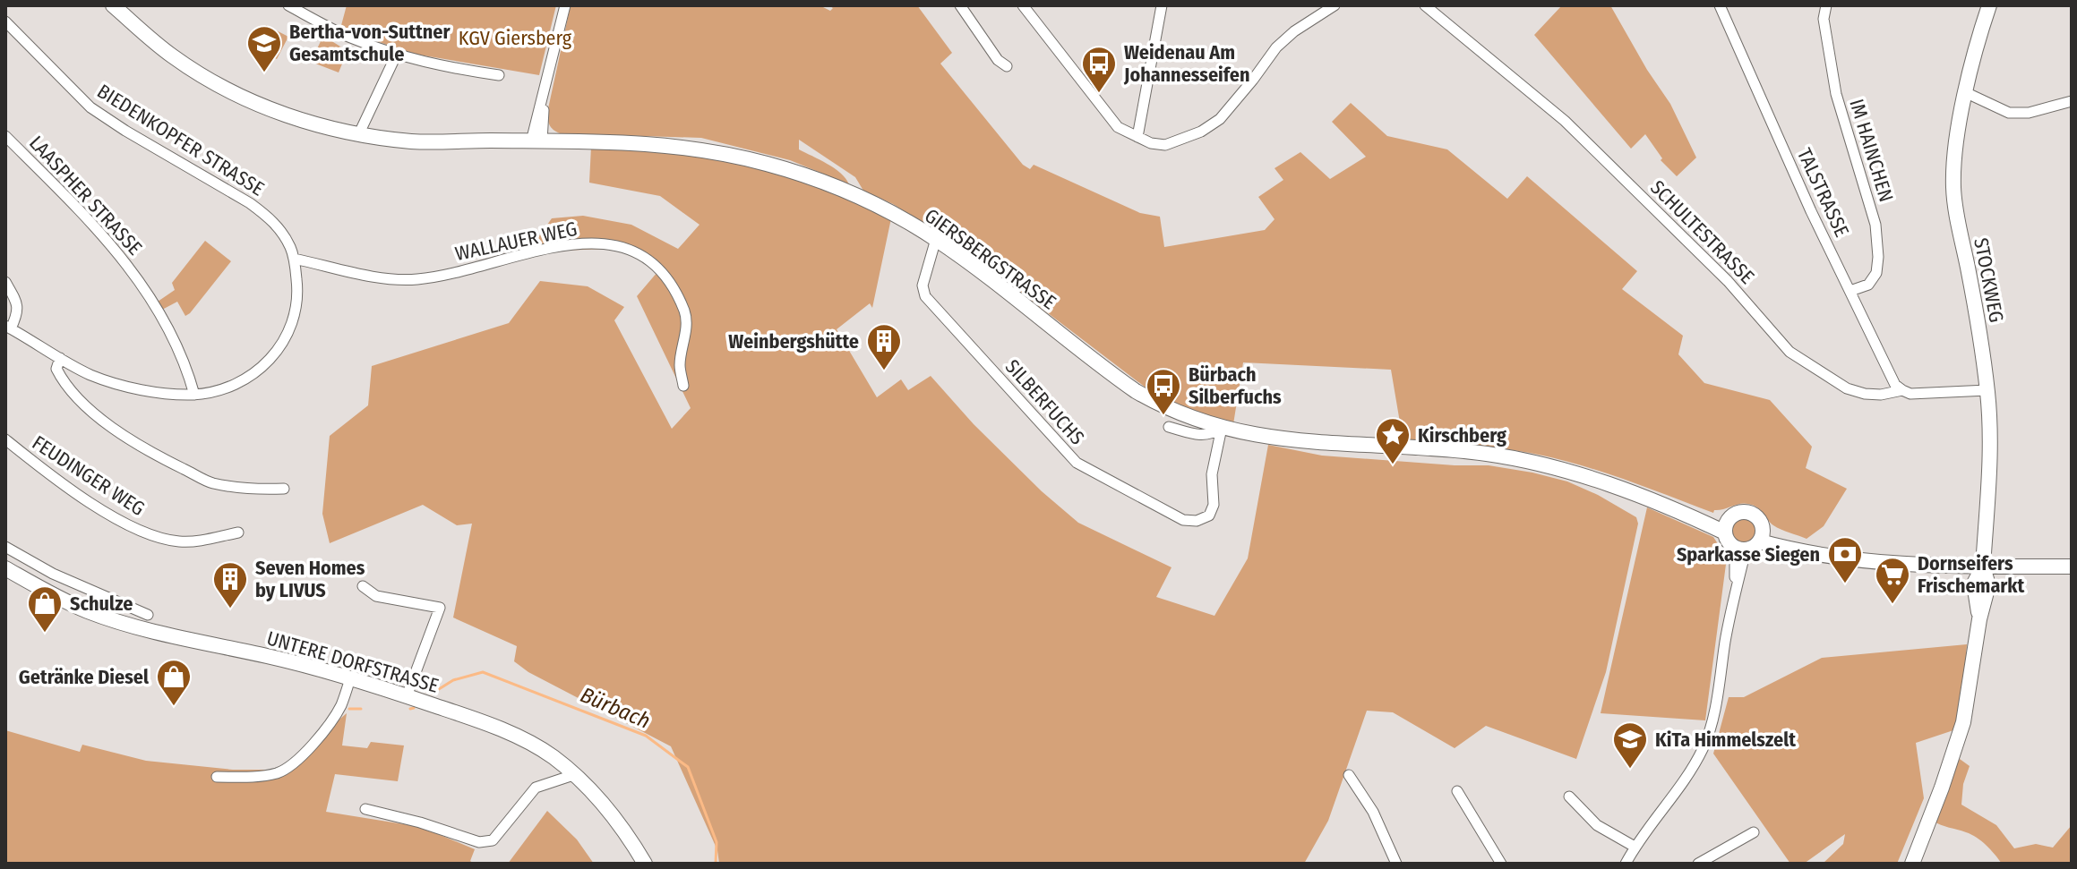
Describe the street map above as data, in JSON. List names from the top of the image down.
{
  "streets": {
    "street": [
      "BIEDENKOPFER STRASSE",
      "IM HAINCHEN",
      "TALSTRASSE",
      "LAASPHER STRASSE",
      "SCHULTESTRASSE",
      "WALLAUER WEG",
      "GIERSBERGSTRASSE",
      "STOCKWEG",
      "SILBERFUCHS",
      "FEUDINGER WEG",
      "UNTERE DORFSTRASSE"
    ]
  },
  "crossings": [
    ["BIEDENKOPFER STRASSE", "WALLAUER WEG"],
    ["IM HAINCHEN", "TALSTRASSE"],
    ["TALSTRASSE", "SCHULTESTRASSE"],
    ["SCHULTESTRASSE", "STOCKWEG"],
    ["GIERSBERGSTRASSE", "SILBERFUCHS"]
  ],
  "water": ["Bürbach"],
  "parks": ["KGV Giersberg"],
  "places": {
    "school or university": ["Bertha-von-Suttner Gesamtschule", "KiTa Himmelszelt"],
    "bus stop": ["Weidenau Am Johannesseifen", "Bürbach Silberfuchs"],
    "building": ["Weinbergshütte", "Seven Homes by LIVUS"],
    "place": ["Kirschberg"],
    "bank": ["Sparkasse Siegen"],
    "supermarket": ["Dornseifers Frischemarkt"],
    "shop": ["Schulze", "Getränke Diesel"]
  }
}
